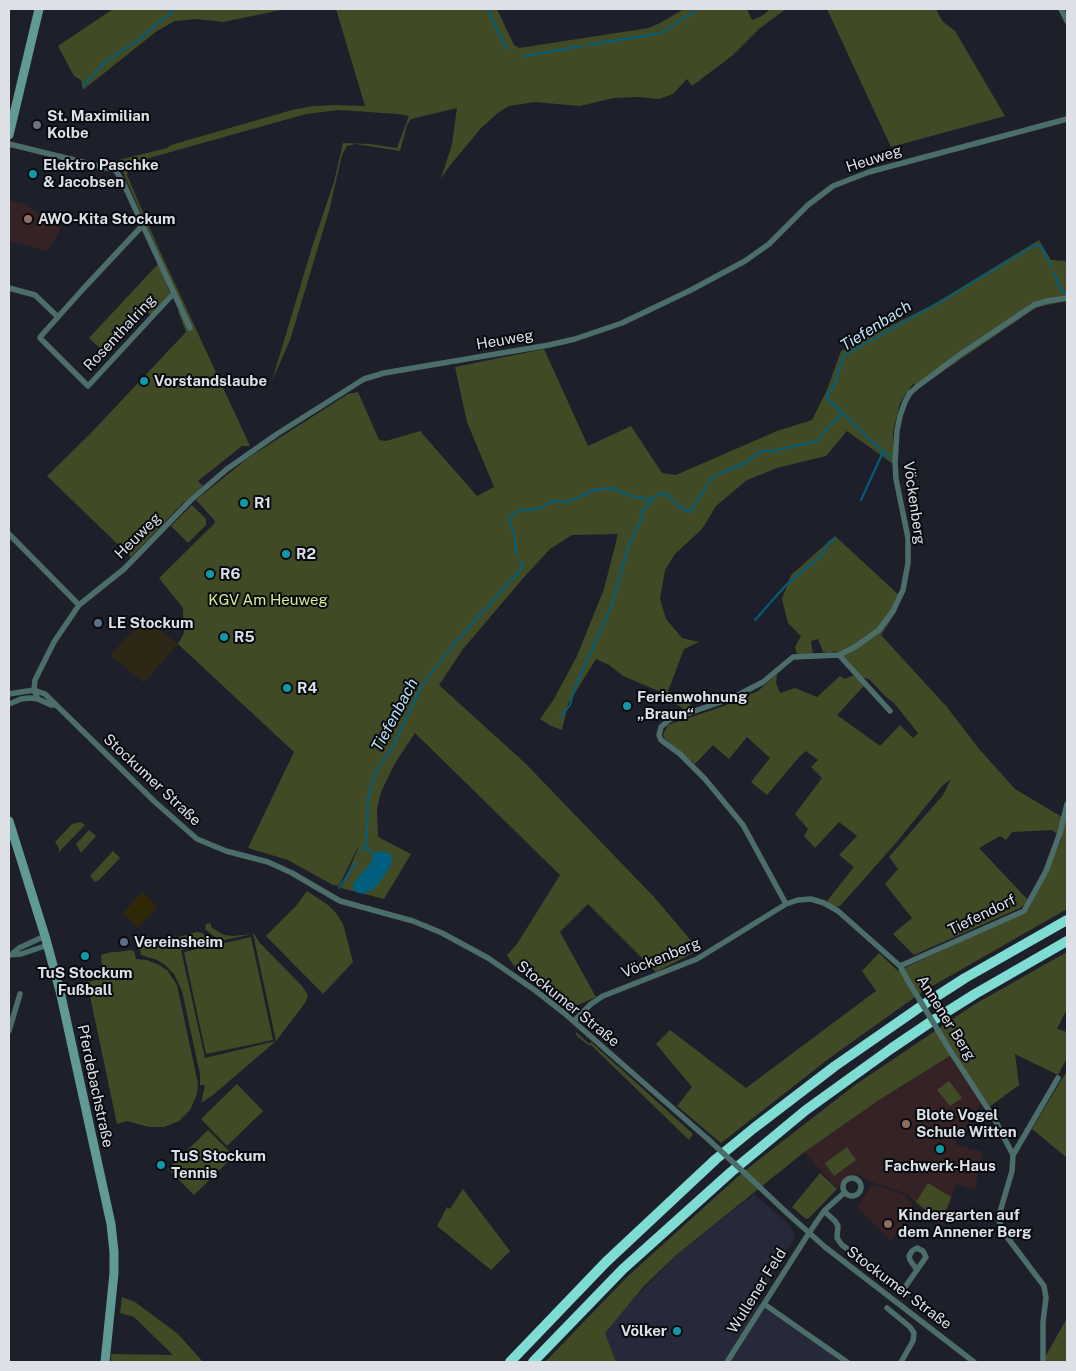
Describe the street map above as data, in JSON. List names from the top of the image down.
{
  "streets": {
    "main road": ["Pferdebachstraße"],
    "street": [
      "Heuweg",
      "Rosenthalring",
      "Vöckenberg",
      "Stockumer Straße",
      "Tiefendorf",
      "Annener Berg",
      "Wullener Feld"
    ]
  },
  "crossings": [
    ["Heuweg", "Stockumer Straße"],
    ["Vöckenberg", "Stockumer Straße"],
    ["Vöckenberg", "Annener Berg"],
    ["Stockumer Straße", "Wullener Feld"],
    ["Tiefendorf", "Annener Berg"]
  ],
  "water": ["Tiefenbach"],
  "parks": ["KGV Am Heuweg"],
  "places": [
    "St. Maximilian Kolbe",
    "Elektro Paschke & Jacobsen",
    "AWO-Kita Stockum",
    "Vorstandslaube",
    "R1",
    "R2",
    "R6",
    "LE Stockum",
    "R5",
    "R4",
    "Ferienwohnung „Braun“",
    "Vereinsheim",
    "TuS Stockum Fußball",
    "Blote Vogel Schule Witten",
    "Fachwerk-Haus",
    "TuS Stockum Tennis",
    "Kindergarten auf dem Annener Berg",
    "Völker"
  ]
}
